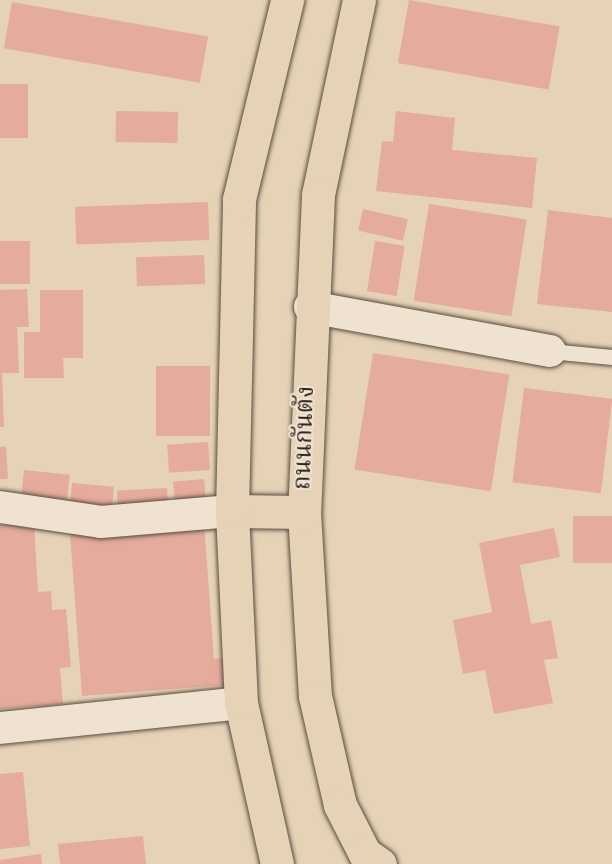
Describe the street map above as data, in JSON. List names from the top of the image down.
{
  "streets": {
    "main road": ["ถนนกันตัง"]
  }
}
